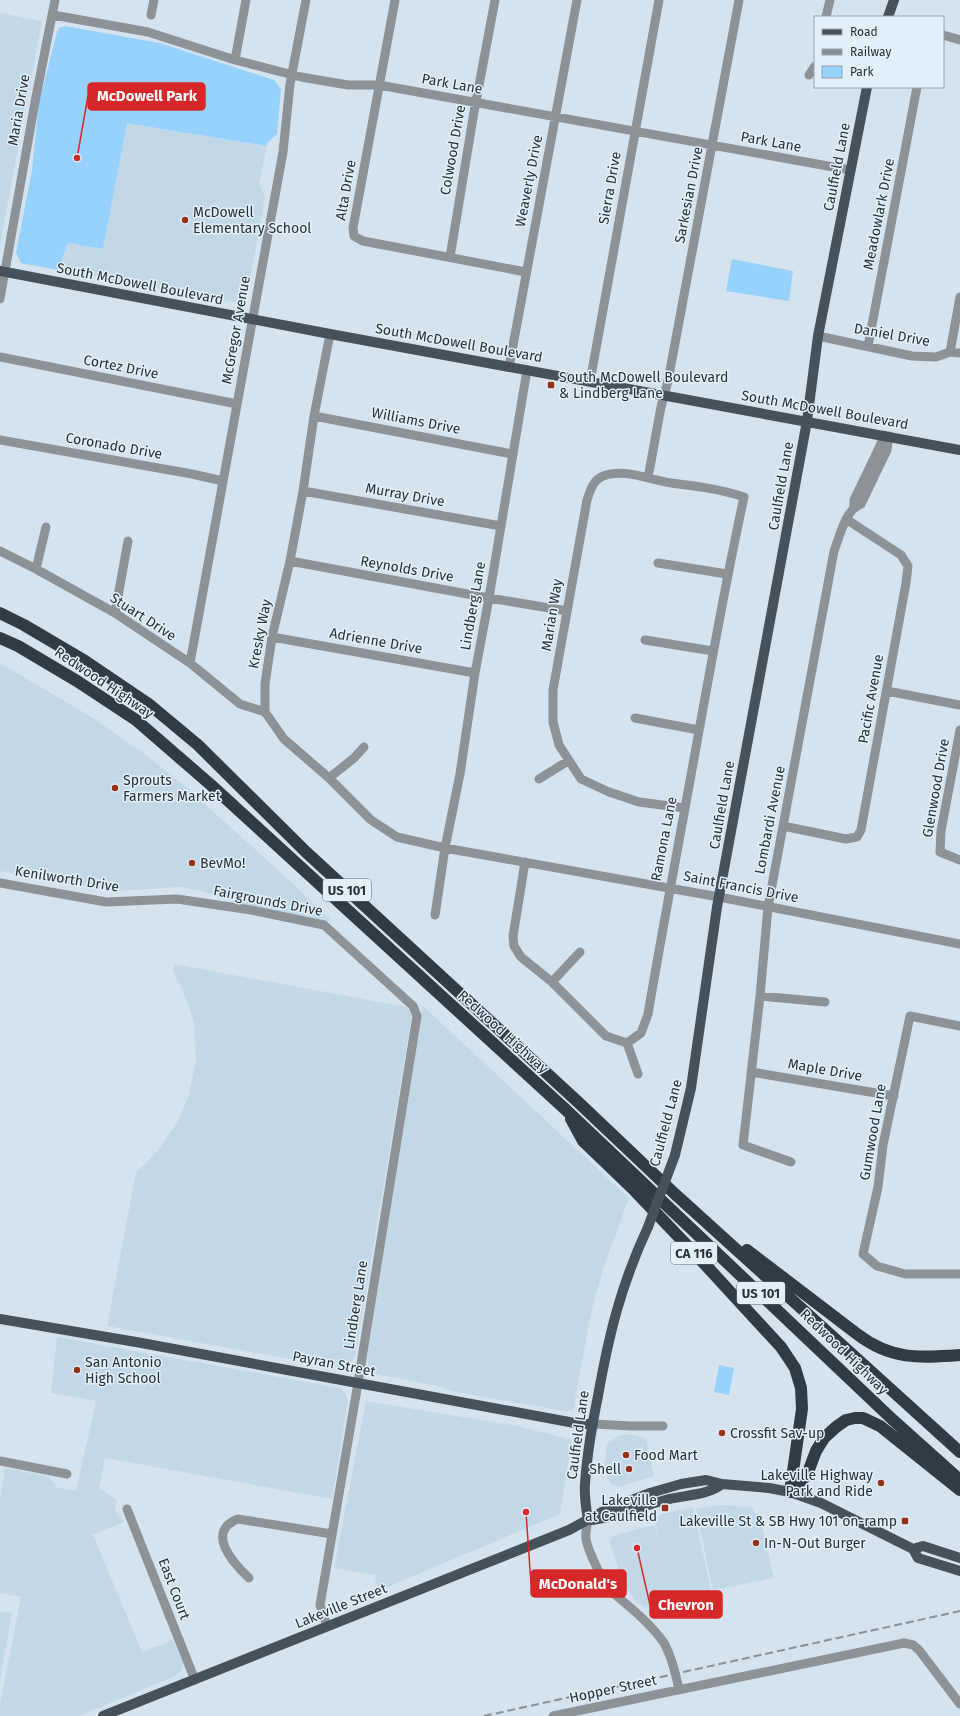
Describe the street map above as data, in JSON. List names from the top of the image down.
{
  "streets": {
    "highway": ["Redwood Highway", "US 101", "CA 116"],
    "main road": [
      "Caulfield Lane",
      "South McDowell Boulevard",
      "Payran Street",
      "Lakeville Street"
    ],
    "street": [
      "Park Lane",
      "Maria Drive",
      "Colwood Drive",
      "Weaverly Drive",
      "Sierra Drive",
      "Alta Drive",
      "Sarkesian Drive",
      "Meadowlark Drive",
      "McGregor Avenue",
      "Daniel Drive",
      "Cortez Drive",
      "Williams Drive",
      "Coronado Drive",
      "Murray Drive",
      "Reynolds Drive",
      "Lindberg Lane",
      "Marian Way",
      "Stuart Drive",
      "Kresky Way",
      "Adrienne Drive",
      "Pacific Avenue",
      "Glenwood Drive",
      "Lombardi Avenue",
      "Ramona Lane",
      "Kenilworth Drive",
      "Saint Francis Drive",
      "Fairgrounds Drive",
      "Maple Drive",
      "Gumwood Lane",
      "East Court",
      "Hopper Street"
    ]
  },
  "crossings": [
    ["Park Lane", "Maria Drive"],
    ["Park Lane", "Colwood Drive"],
    ["Park Lane", "Caulfield Lane"],
    ["Park Lane", "Weaverly Drive"],
    ["Park Lane", "Sierra Drive"],
    ["Park Lane", "Alta Drive"],
    ["Park Lane", "Sarkesian Drive"],
    ["Park Lane", "McGregor Avenue"],
    ["Maria Drive", "South McDowell Boulevard"],
    ["Colwood Drive", "Alta Drive"],
    ["Caulfield Lane", "South McDowell Boulevard"],
    ["Caulfield Lane", "Daniel Drive"],
    ["Caulfield Lane", "Saint Francis Drive"],
    ["Caulfield Lane", "Payran Street"],
    ["Caulfield Lane", "Lakeville Street"],
    ["Caulfield Lane", "Hopper Street"],
    ["Weaverly Drive", "Alta Drive"],
    ["Weaverly Drive", "South McDowell Boulevard"],
    ["Sierra Drive", "South McDowell Boulevard"],
    ["Sarkesian Drive", "South McDowell Boulevard"],
    ["Meadowlark Drive", "Daniel Drive"],
    ["South McDowell Boulevard", "McGregor Avenue"],
    ["South McDowell Boulevard", "Lindberg Lane"],
    ["South McDowell Boulevard", "Kresky Way"],
    ["South McDowell Boulevard", "Lombardi Avenue"],
    ["McGregor Avenue", "Cortez Drive"],
    ["McGregor Avenue", "Coronado Drive"],
    ["McGregor Avenue", "Stuart Drive"],
    ["Williams Drive", "Lindberg Lane"],
    ["Williams Drive", "Kresky Way"],
    ["Murray Drive", "Lindberg Lane"],
    ["Murray Drive", "Kresky Way"],
    ["Reynolds Drive", "Lindberg Lane"],
    ["Reynolds Drive", "Marian Way"],
    ["Reynolds Drive", "Kresky Way"],
    ["Lindberg Lane", "Adrienne Drive"],
    ["Lindberg Lane", "Saint Francis Drive"],
    ["Lindberg Lane", "Fairgrounds Drive"],
    ["Lindberg Lane", "Payran Street"],
    ["Lindberg Lane", "Lakeville Street"],
    ["Marian Way", "Ramona Lane"],
    ["Stuart Drive", "Kresky Way"],
    ["Kresky Way", "Adrienne Drive"],
    ["Redwood Highway", "CA 116"],
    ["Pacific Avenue", "Lombardi Avenue"],
    ["Lombardi Avenue", "Saint Francis Drive"],
    ["Lombardi Avenue", "Maple Drive"],
    ["Ramona Lane", "Saint Francis Drive"],
    ["Kenilworth Drive", "Fairgrounds Drive"],
    ["Maple Drive", "Gumwood Lane"],
    ["CA 116", "Lakeville Street"],
    ["East Court", "Lakeville Street"]
  ],
  "places": {
    "other": [
      "McDowell Park",
      "McDowell Elementary School",
      "Sprouts Farmers Market",
      "BevMo!",
      "San Antonio High School",
      "Crossfit Sav-up",
      "Food Mart",
      "Shell",
      "Lakeville Highway Park and Ride",
      "McDonald's",
      "In-N-Out Burger",
      "Chevron"
    ],
    "transit": ["South McDowell Boulevard & Lindberg Lane", "Lakeville at Caulfield", "Lakeville St & SB Hwy 101 on-ramp"]
  },
  "legend": ["Road", "Railway", "Park"]
}
